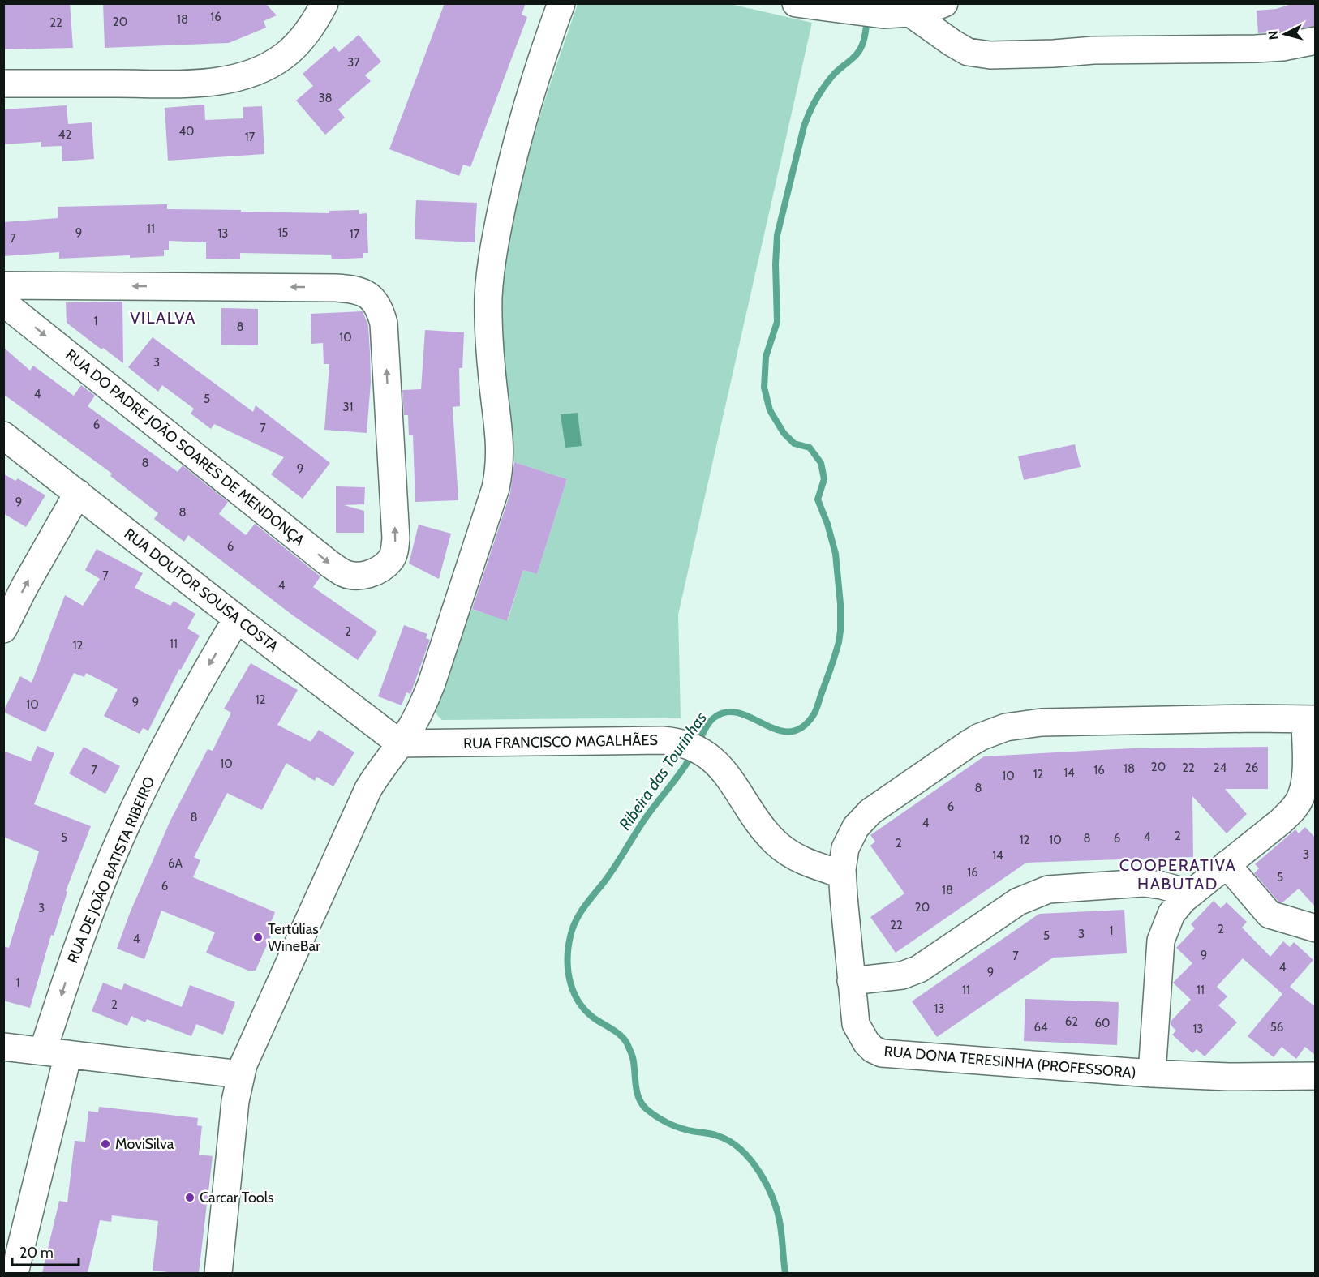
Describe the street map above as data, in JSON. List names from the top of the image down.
{
  "streets": {
    "street": [
      "RUA DO PADRE JOÃO SOARES DE MENDONÇA",
      "RUA DOUTOR SOUSA COSTA",
      "RUA FRANCISCO MAGALHÃES",
      "RUA DE JOÃO BATISTA RIBEIRO",
      "RUA DONA TERESINHA (PROFESSORA)"
    ]
  },
  "crossings": [
    ["RUA DOUTOR SOUSA COSTA", "RUA FRANCISCO MAGALHÃES"],
    ["RUA DOUTOR SOUSA COSTA", "RUA DE JOÃO BATISTA RIBEIRO"],
    ["RUA FRANCISCO MAGALHÃES", "RUA DONA TERESINHA (PROFESSORA)"]
  ],
  "districts": ["VILALVA", "COOPERATIVA HABUTAD"],
  "water": ["Ribeira das Tourinhas"],
  "places": ["Tertúlias WineBar", "MoviSilva", "Carcar Tools"],
  "house_numbers": [
    "16",
    "18",
    "20",
    "22",
    "37",
    "38",
    "40",
    "42",
    "17",
    "11",
    "9",
    "15",
    "13",
    "17",
    "7",
    "1",
    "8",
    "10",
    "3",
    "4",
    "5",
    "31",
    "6",
    "7",
    "8",
    "9",
    "9",
    "8",
    "6",
    "7",
    "4",
    "2",
    "11",
    "12",
    "12",
    "9",
    "10",
    "10",
    "20",
    "22",
    "24",
    "26",
    "18",
    "7",
    "16",
    "14",
    "12",
    "10",
    "8",
    "6",
    "8",
    "4",
    "2",
    "4",
    "5",
    "8",
    "6",
    "12",
    "10",
    "2",
    "3",
    "14",
    "6A",
    "16",
    "5",
    "6",
    "18",
    "20",
    "3",
    "22",
    "2",
    "1",
    "3",
    "5",
    "4",
    "9",
    "7",
    "4",
    "9",
    "1",
    "11",
    "11",
    "2",
    "13",
    "62",
    "60",
    "64",
    "56",
    "13"
  ],
  "scale_bar": "20 m",
  "north": "left"
}
